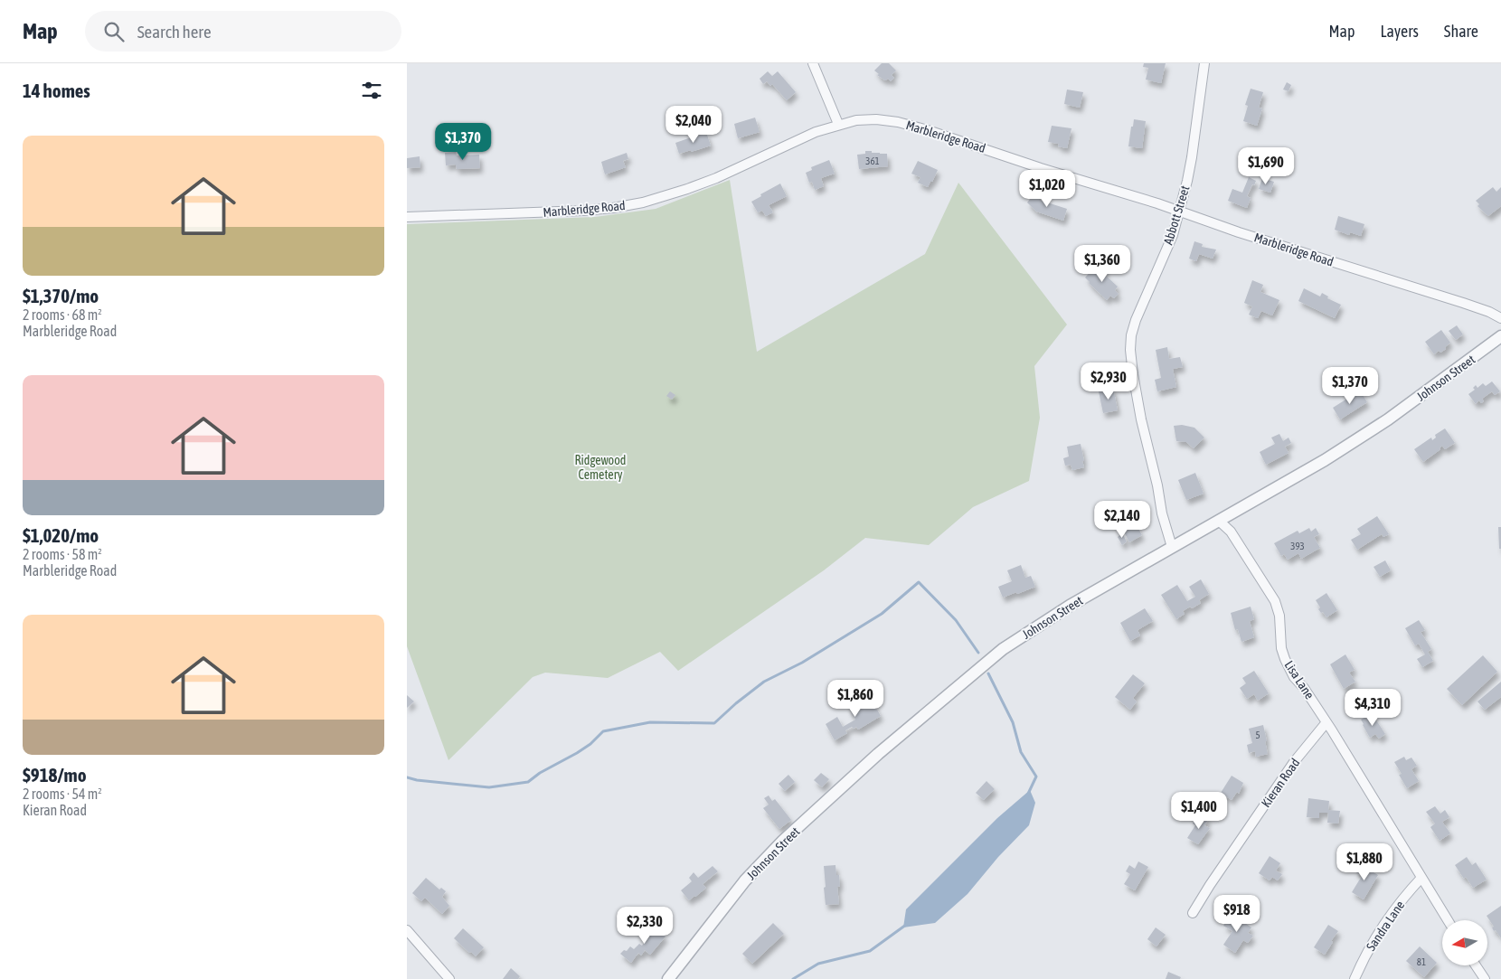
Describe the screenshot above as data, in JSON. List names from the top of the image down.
{
  "streets": {
    "street": [
      "Marbleridge Road",
      "Abbott Street",
      "Johnson Street",
      "Lisa Lane",
      "Kieran Road",
      "Sandra Lane"
    ]
  },
  "crossings": [
    ["Marbleridge Road", "Abbott Street"],
    ["Abbott Street", "Johnson Street"],
    ["Johnson Street", "Lisa Lane"],
    ["Lisa Lane", "Kieran Road"],
    ["Lisa Lane", "Sandra Lane"]
  ],
  "parks": ["Ridgewood Cemetery"],
  "house_numbers": [
    "361",
    "393",
    "5",
    "81"
  ],
  "north": "left",
  "page": {
    "header": "Map",
    "search": "Search here",
    "nav": ["Map", "Layers", "Share"],
    "heading": "14 homes",
    "price": [
      "$2,040",
      "$1,370",
      "$1,690",
      "$1,020",
      "$1,360",
      "$2,930",
      "$1,370",
      "$2,140",
      "$1,860",
      "$4,310",
      "$1,400",
      "$1,880",
      "$918",
      "$2,330"
    ],
    "list": [
      {
        "name": "$1,370/mo",
        "note": "2 rooms · 68 m² · Marbleridge Road"
      },
      {
        "name": "$1,020/mo",
        "note": "2 rooms · 58 m² · Marbleridge Road"
      },
      {
        "name": "$918/mo",
        "note": "2 rooms · 54 m² · Kieran Road"
      }
    ]
  }
}
